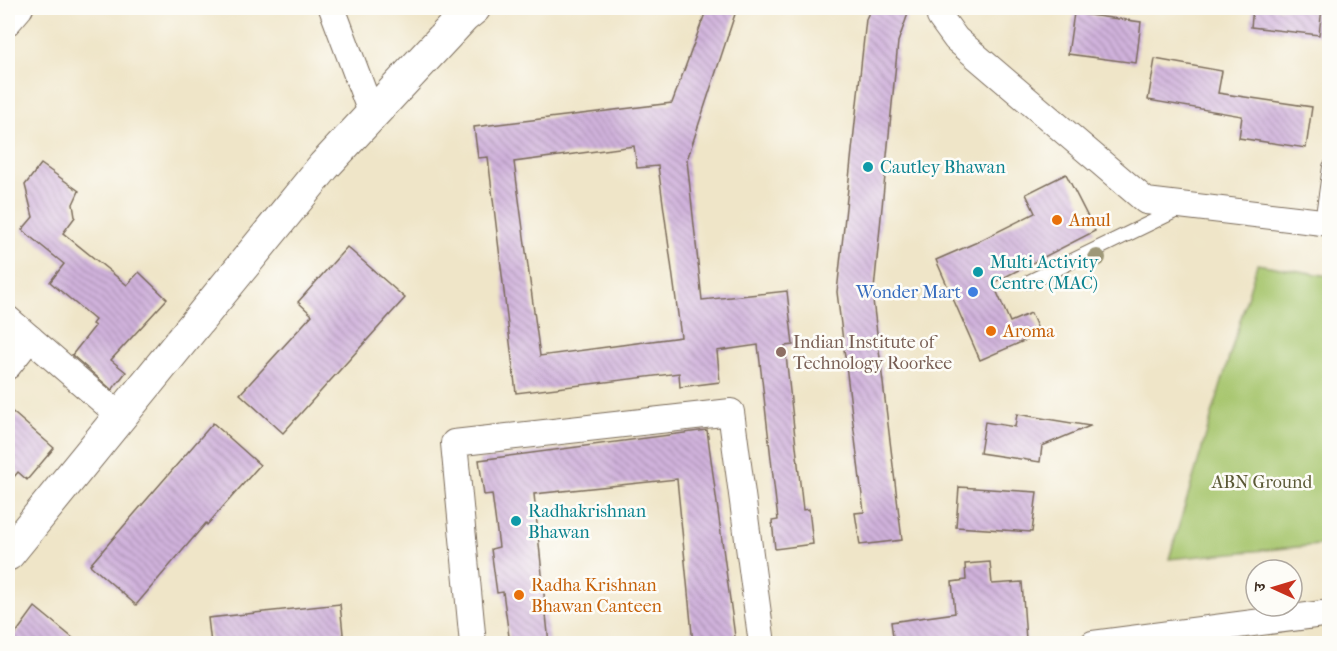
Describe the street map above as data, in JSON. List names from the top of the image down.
{
  "parks": ["ABN Ground"],
  "places": [
    "Cautley Bhawan",
    "Amul",
    "Multi Activity Centre (MAC)",
    "Wonder Mart",
    "Aroma",
    "Indian Institute of Technology Roorkee",
    "Radhakrishnan Bhawan",
    "Radha Krishnan Bhawan Canteen"
  ],
  "north": "left"
}
